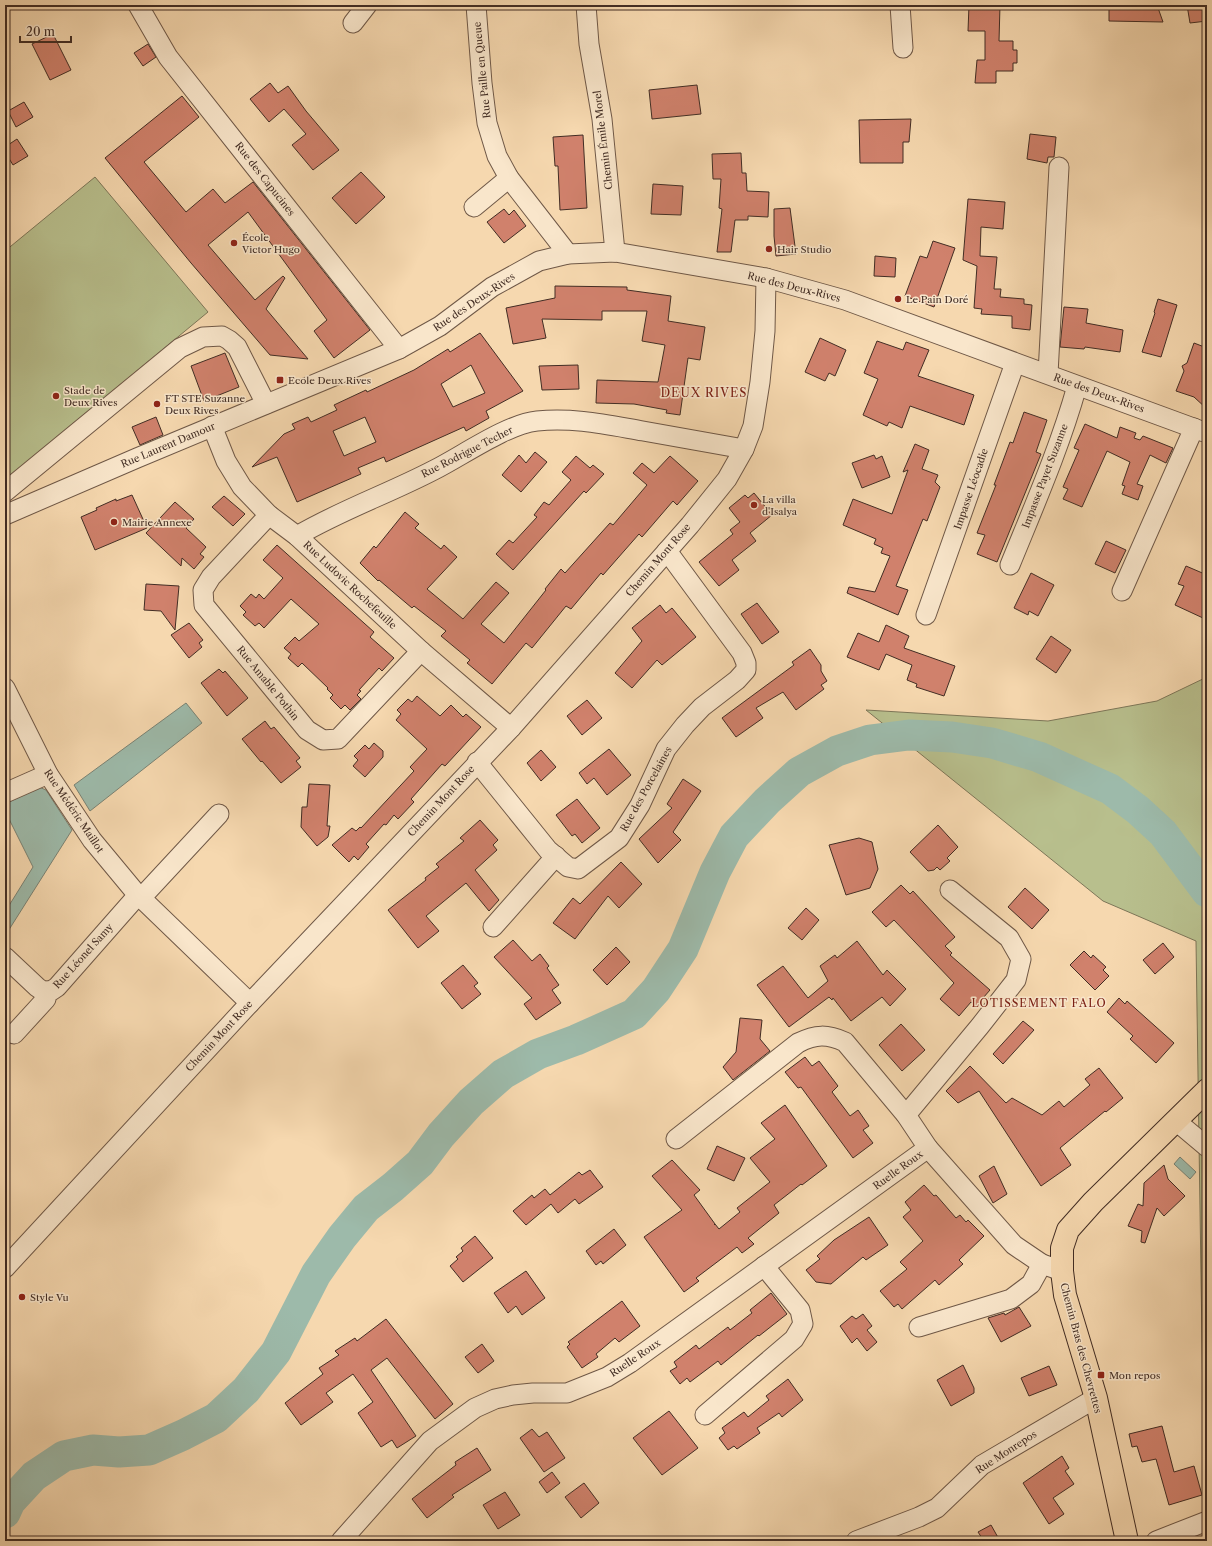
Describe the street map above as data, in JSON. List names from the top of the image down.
{
  "streets": {
    "main road": ["Chemin Bras des Chevrettes"],
    "street": [
      "Rue Paille en Queue",
      "Chemin Émile Morel",
      "Rue des Capucines",
      "Rue des Deux-Rives",
      "Rue Laurent Damour",
      "Rue Rodrigue Techer",
      "Impasse Payet Suzanne",
      "Impasse Léocadie",
      "Chemin Mont Rose",
      "Rue Ludovic Rochefeuille",
      "Rue Amable Pothin",
      "Rue des Porcelaines",
      "Rue Médéric Maillot",
      "Rue Léonel Samy",
      "Ruelle Roux",
      "Rue Monrepos"
    ]
  },
  "crossings": [
    ["Rue Paille en Queue", "Rue des Deux-Rives"],
    ["Chemin Émile Morel", "Rue des Deux-Rives"],
    ["Rue des Capucines", "Rue des Deux-Rives"],
    ["Rue des Capucines", "Rue Laurent Damour"],
    ["Rue des Deux-Rives", "Rue Laurent Damour"],
    ["Rue des Deux-Rives", "Impasse Payet Suzanne"],
    ["Rue des Deux-Rives", "Impasse Léocadie"],
    ["Rue des Deux-Rives", "Chemin Mont Rose"],
    ["Rue Laurent Damour", "Rue Ludovic Rochefeuille"],
    ["Rue Rodrigue Techer", "Chemin Mont Rose"],
    ["Rue Rodrigue Techer", "Rue Ludovic Rochefeuille"],
    ["Chemin Mont Rose", "Rue Ludovic Rochefeuille"],
    ["Chemin Mont Rose", "Rue des Porcelaines"],
    ["Chemin Mont Rose", "Rue Médéric Maillot"],
    ["Rue Ludovic Rochefeuille", "Rue Amable Pothin"],
    ["Rue Médéric Maillot", "Rue Léonel Samy"],
    ["Ruelle Roux", "Chemin Bras des Chevrettes"],
    ["Chemin Bras des Chevrettes", "Rue Monrepos"]
  ],
  "districts": ["DEUX RIVES", "LOTISSEMENT FALO"],
  "places": {
    "other": [
      "École Victor Hugo",
      "Hair Studio",
      "Le Pain Doré",
      "Stade de Deux Rives",
      "FT STE Suzanne Deux Rives",
      "La villa d'Isalya",
      "Mairie Annexe",
      "Style Vu"
    ],
    "transit": ["Ecole Deux Rives", "Mon repos"]
  },
  "scale_bar": "20 m"
}
